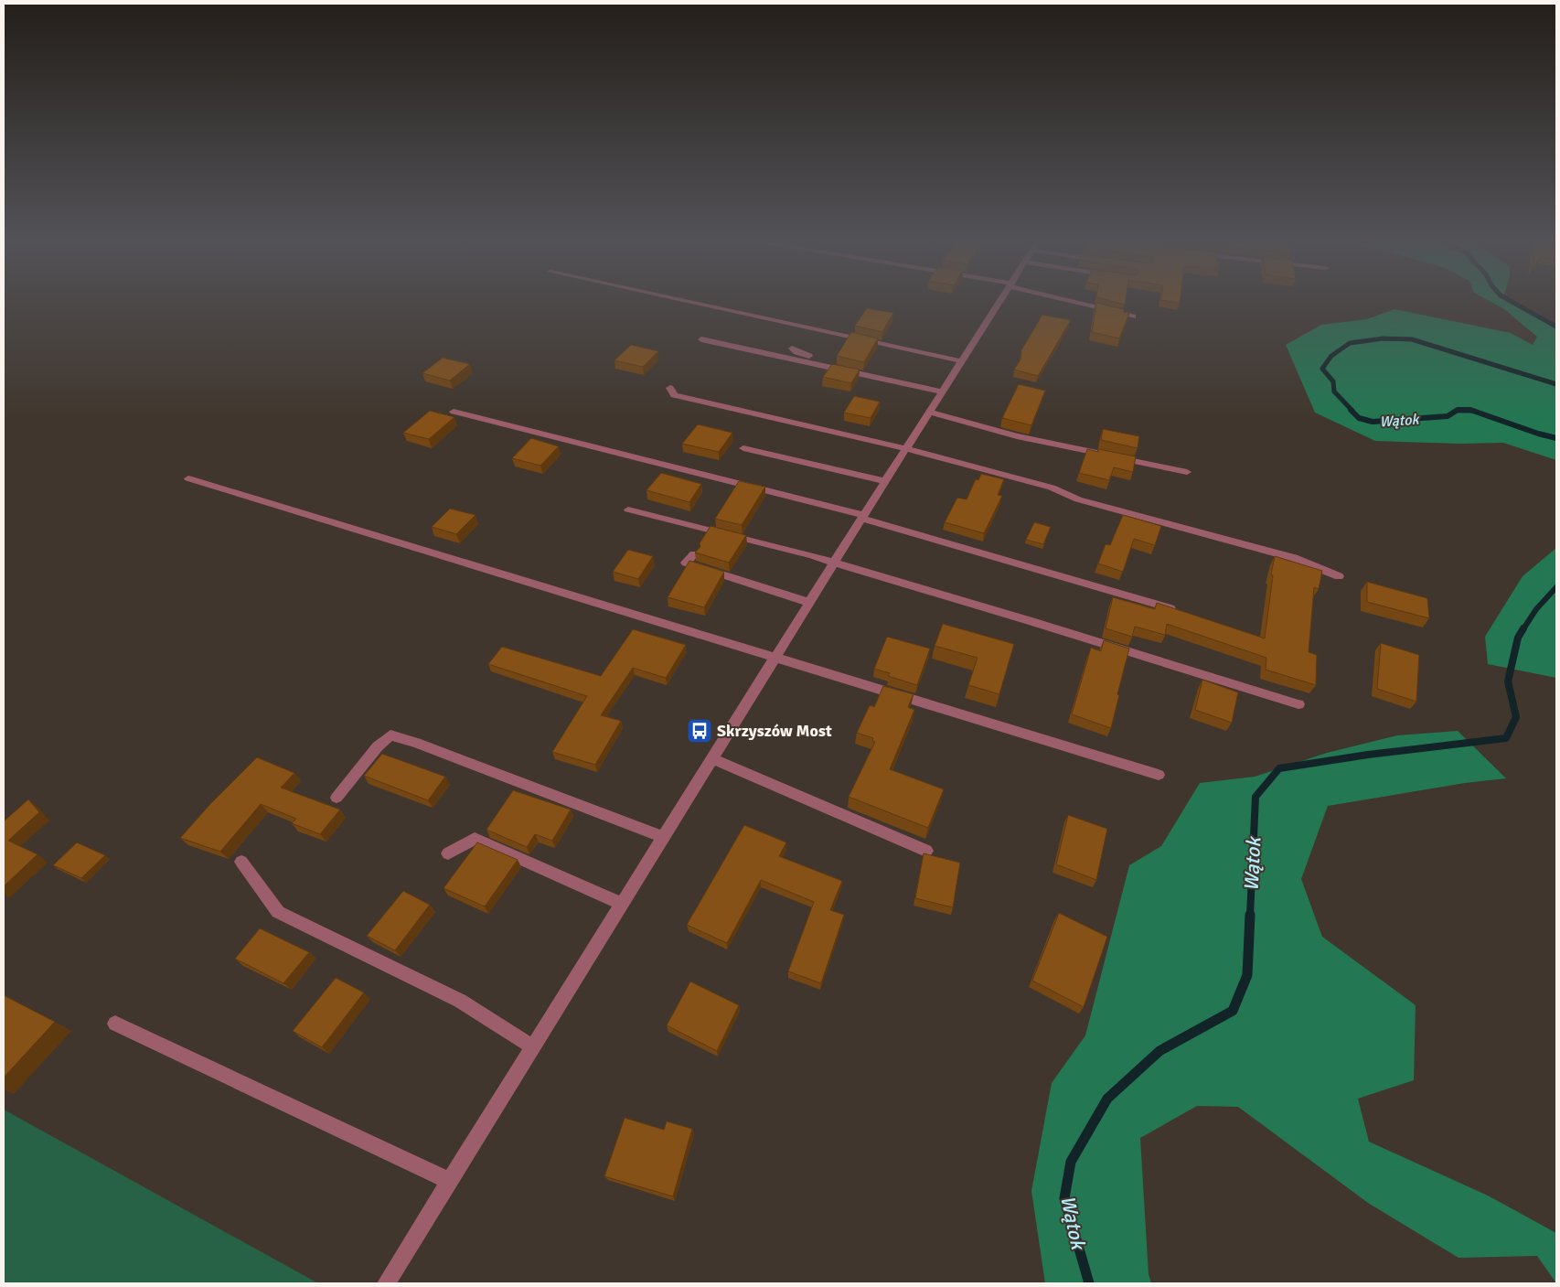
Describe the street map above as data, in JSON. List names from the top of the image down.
{
  "water": ["Wątok"],
  "places": {
    "bus stop": ["Skrzyszów Most"]
  }
}
